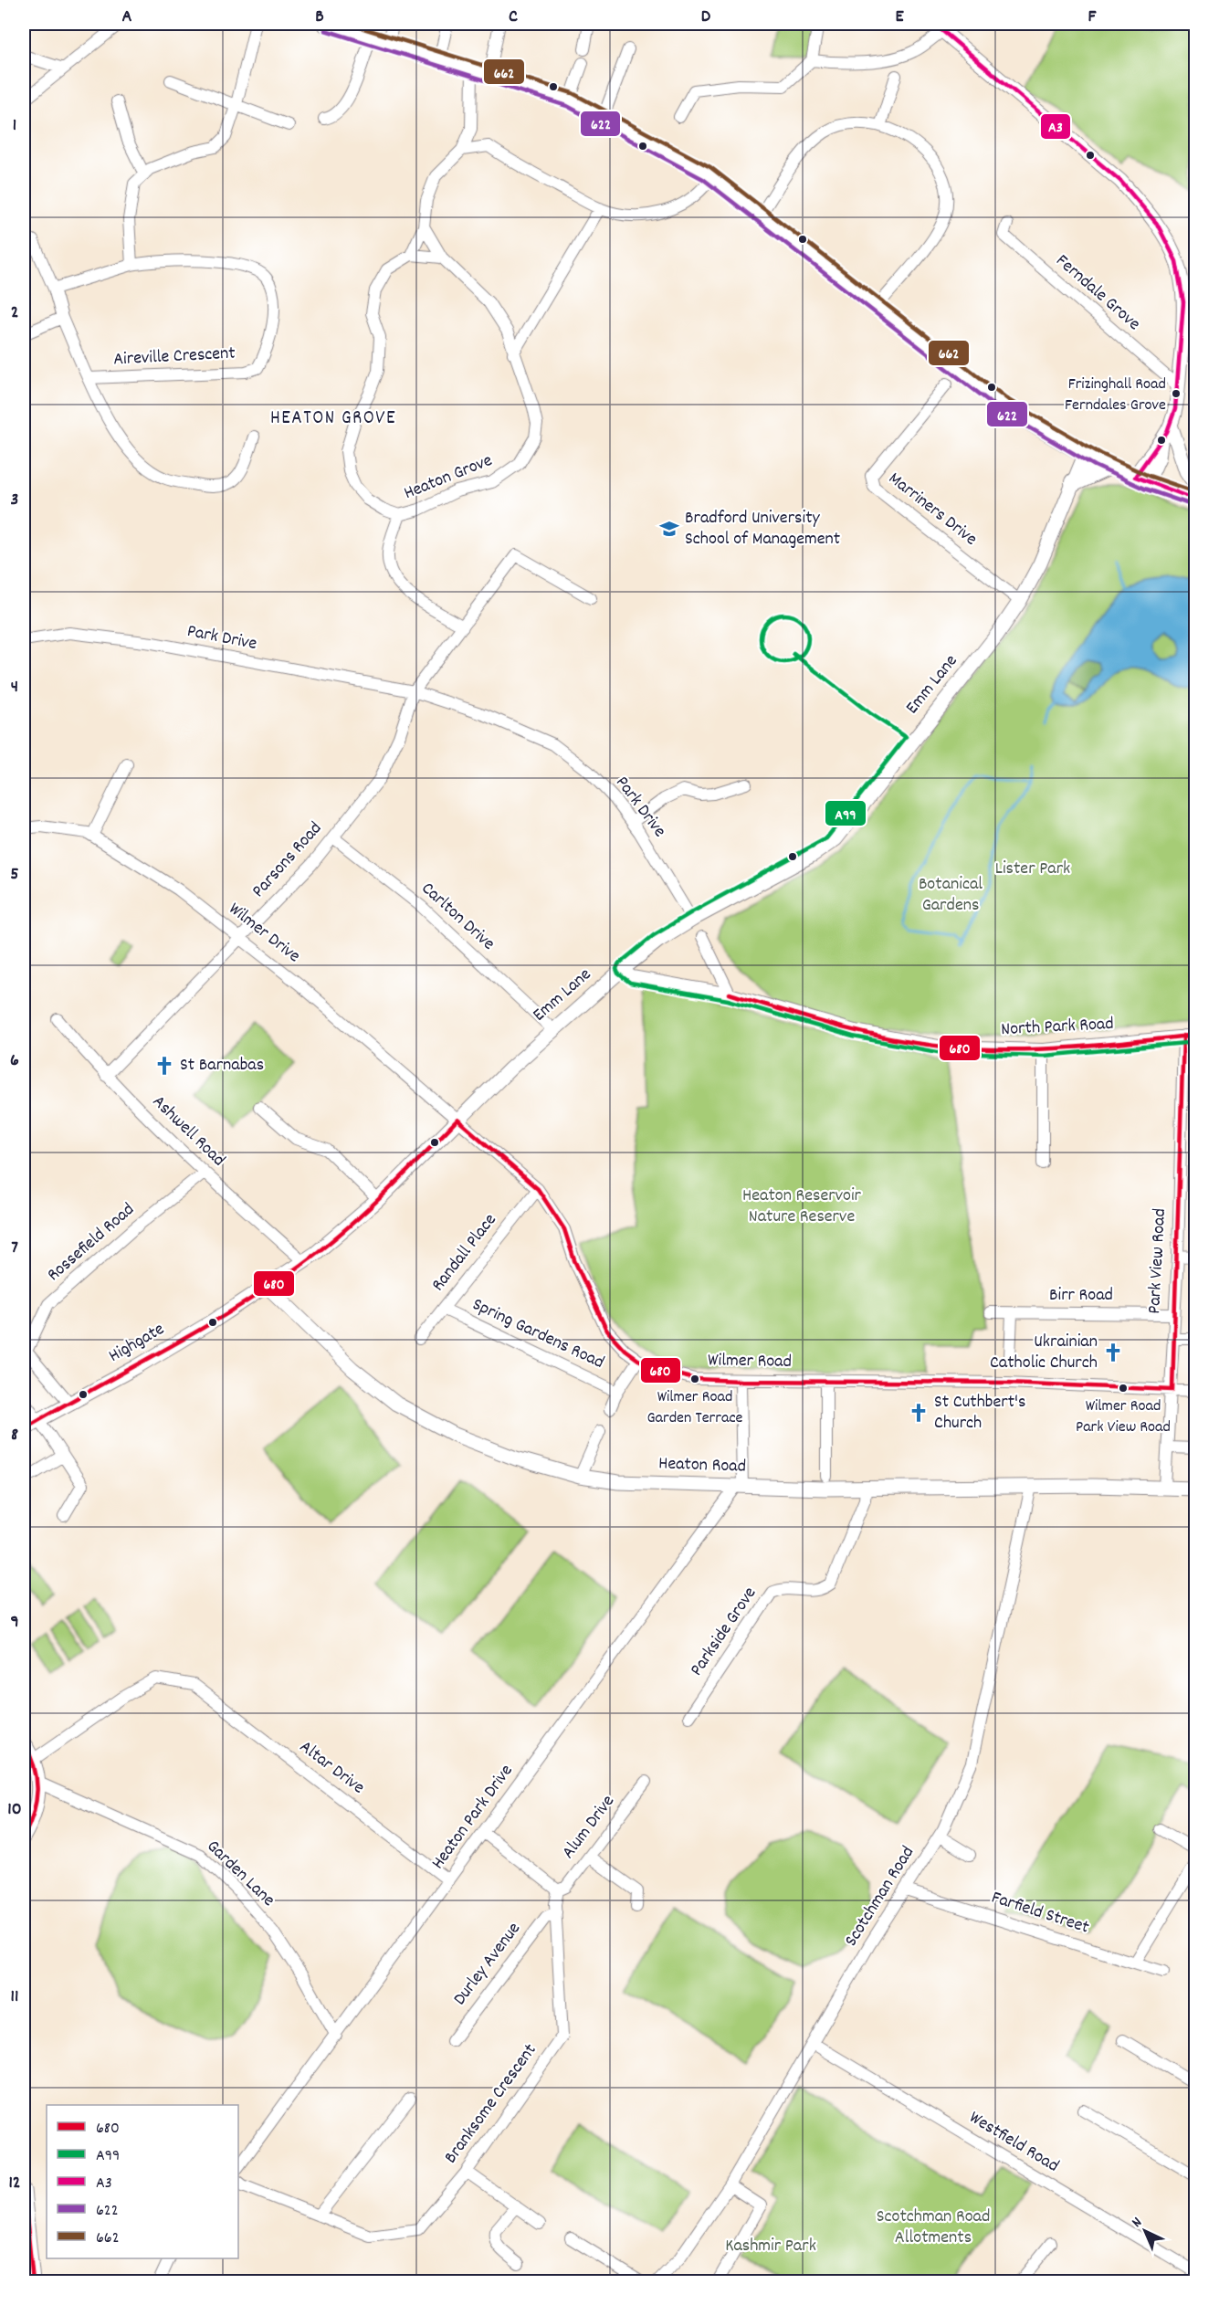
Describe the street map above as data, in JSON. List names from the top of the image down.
{
  "streets": {
    "street": [
      "Ferndale Grove",
      "Aireville Crescent",
      "Heaton Grove",
      "Marriners Drive",
      "Park Drive",
      "Emm Lane",
      "Parsons Road",
      "Carlton Drive",
      "Wilmer Drive",
      "North Park Road",
      "Ashwell Road",
      "Rossefield Road",
      "Randall Place",
      "Park View Road",
      "Birr Road",
      "Spring Gardens Road",
      "Highgate",
      "Wilmer Road",
      "Heaton Road",
      "Parkside Grove",
      "Altar Drive",
      "Heaton Park Drive",
      "Alum Drive",
      "Garden Lane",
      "Scotchman Road",
      "Farfield Street",
      "Durley Avenue",
      "Branksome Crescent",
      "Westfield Road"
    ]
  },
  "crossings": [
    ["Marriners Drive", "Emm Lane"],
    ["Park Drive", "Emm Lane"],
    ["Park Drive", "Parsons Road"],
    ["Emm Lane", "Carlton Drive"],
    ["Emm Lane", "Wilmer Drive"],
    ["Emm Lane", "Ashwell Road"],
    ["Emm Lane", "Highgate"],
    ["Emm Lane", "Wilmer Road"],
    ["Emm Lane", "Heaton Road"],
    ["Parsons Road", "Carlton Drive"],
    ["Parsons Road", "Wilmer Drive"],
    ["Parsons Road", "Ashwell Road"],
    ["Wilmer Drive", "Wilmer Road"],
    ["North Park Road", "Park View Road"],
    ["Ashwell Road", "Rossefield Road"],
    ["Randall Place", "Spring Gardens Road"],
    ["Randall Place", "Wilmer Road"],
    ["Park View Road", "Birr Road"],
    ["Park View Road", "Wilmer Road"],
    ["Park View Road", "Heaton Road"],
    ["Highgate", "Heaton Road"],
    ["Heaton Road", "Parkside Grove"],
    ["Heaton Road", "Heaton Park Drive"],
    ["Heaton Road", "Scotchman Road"],
    ["Altar Drive", "Heaton Park Drive"],
    ["Heaton Park Drive", "Garden Lane"],
    ["Alum Drive", "Branksome Crescent"],
    ["Scotchman Road", "Farfield Street"],
    ["Scotchman Road", "Westfield Road"],
    ["Durley Avenue", "Branksome Crescent"]
  ],
  "districts": ["HEATON GROVE"],
  "parks": [
    "Lister Park",
    "Botanical Gardens",
    "Heaton Reservoir Nature Reserve",
    "Scotchman Road Allotments",
    "Kashmir Park"
  ],
  "places": {
    "other": ["Frizinghall Road Ferndales Grove", "Wilmer Road Garden Terrace", "Wilmer Road Park View Road"],
    "school or university": ["Bradford University School of Management"],
    "church": ["St Barnabas", "Ukrainian Catholic Church", "St Cuthbert's Church"]
  },
  "lines": [
    "transit line A3",
    "transit line 662",
    "transit line 622",
    "transit line A99",
    "transit line 680"
  ],
  "legend": [
    "680",
    "A99",
    "A3",
    "622",
    "662"
  ],
  "north": "top left",
  "grid": {
    "columns": [
      "A",
      "B",
      "C",
      "D",
      "E",
      "F"
    ],
    "rows": [
      "1",
      "2",
      "3",
      "4",
      "5",
      "6",
      "7",
      "8",
      "9",
      "10",
      "11",
      "12"
    ]
  }
}
